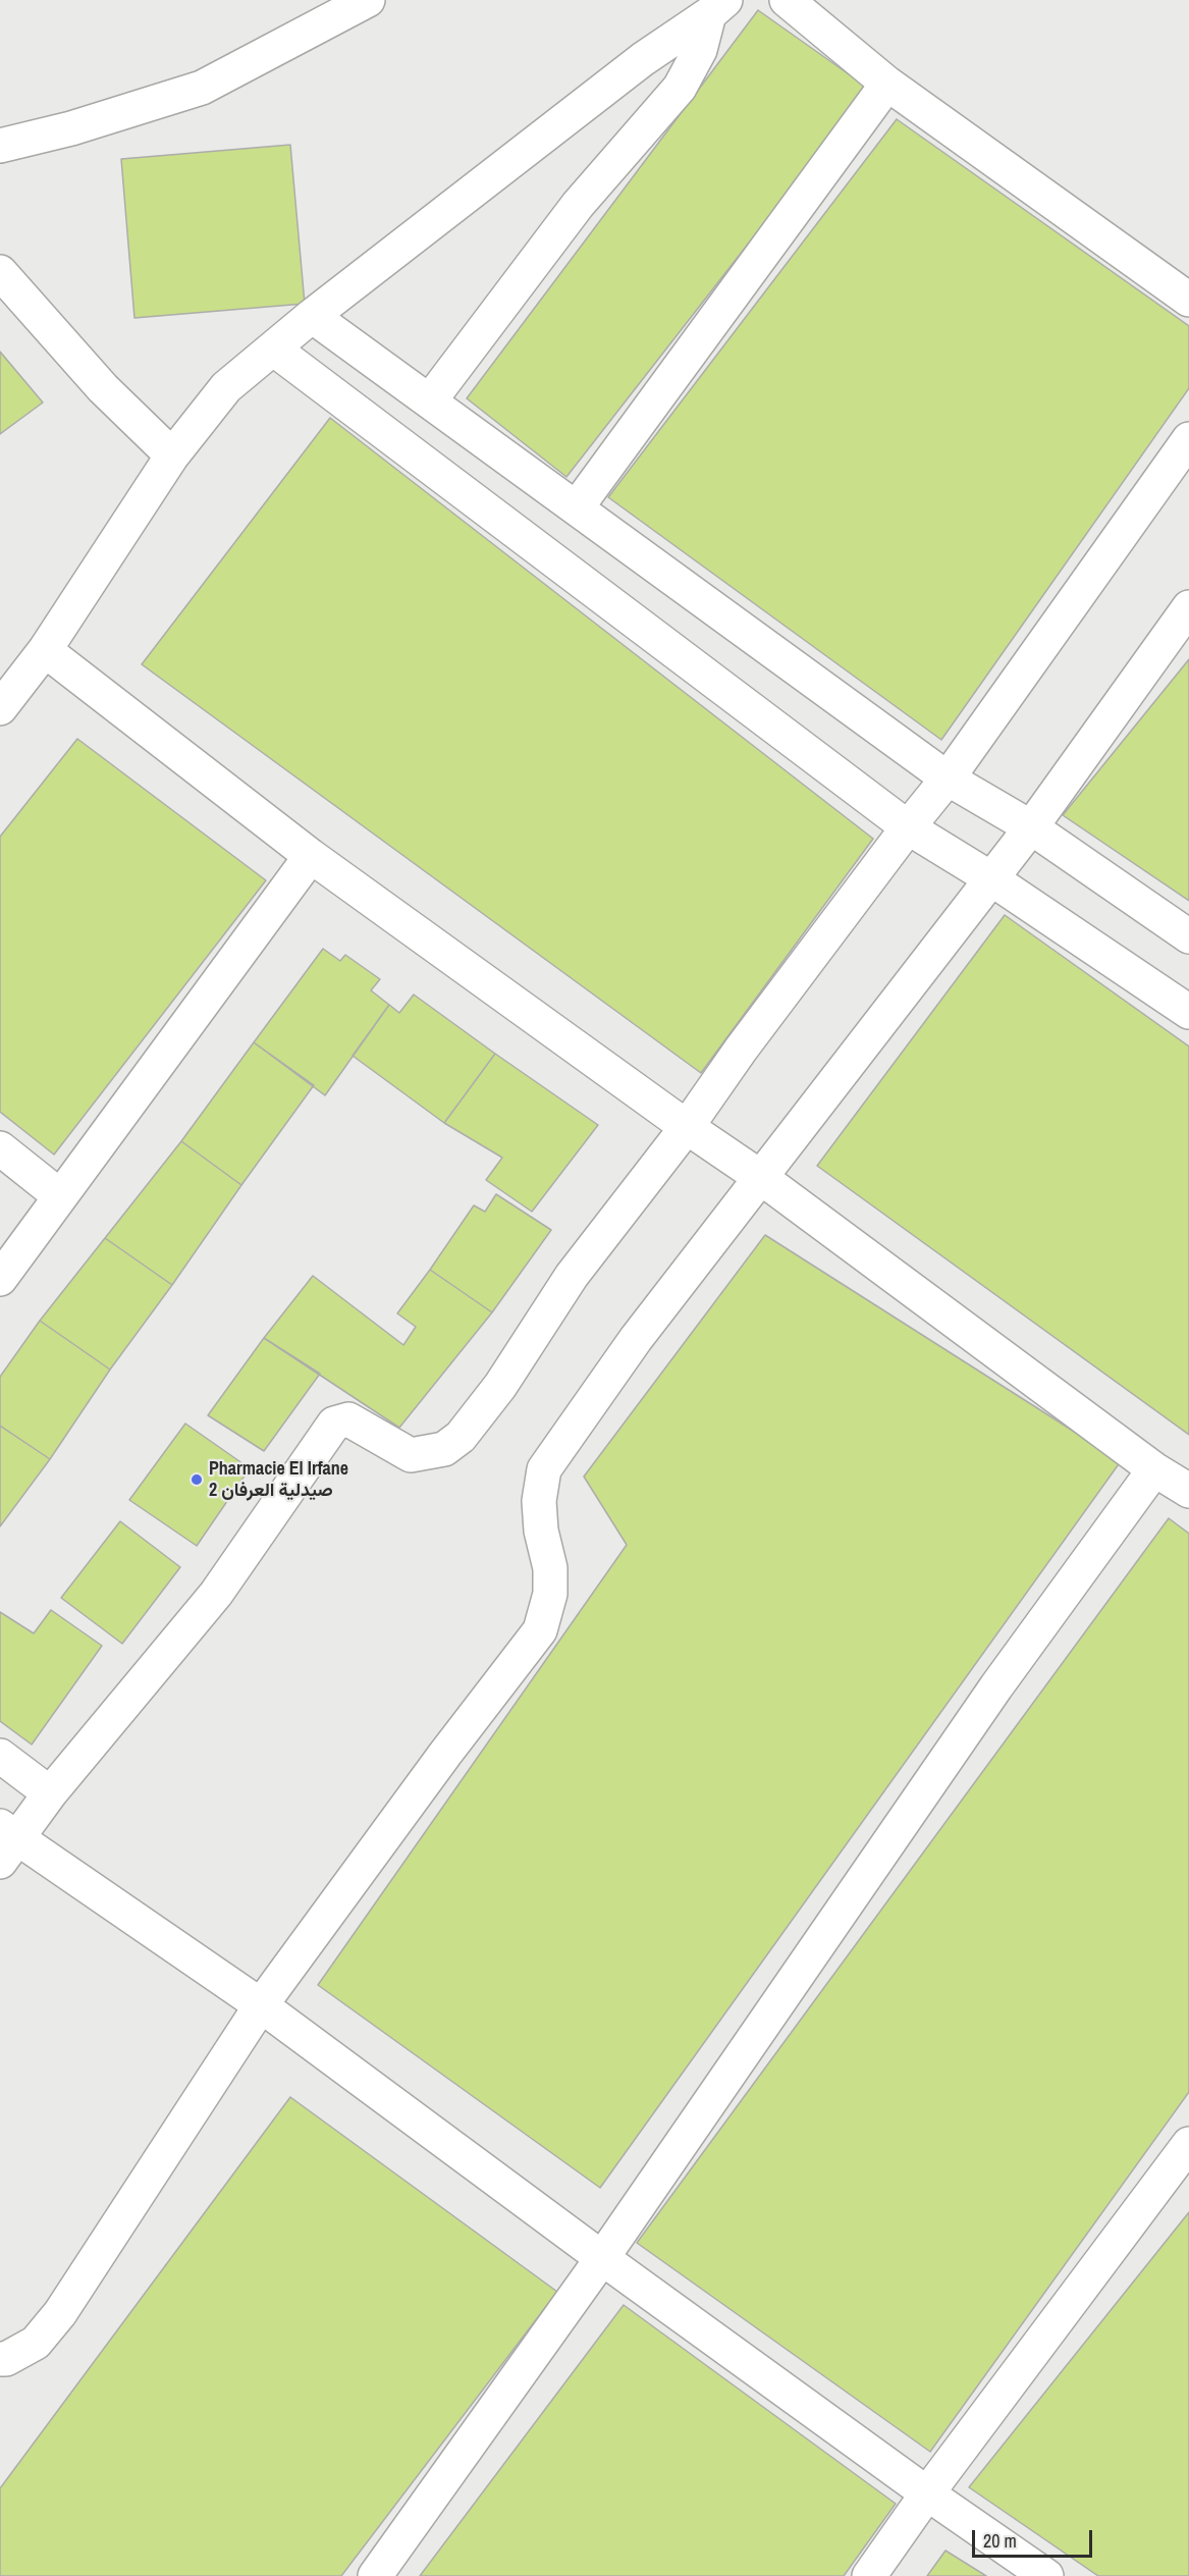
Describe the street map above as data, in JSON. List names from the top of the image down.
{
  "places": ["Pharmacie El Irfane صيدلية العرفان 2"],
  "scale_bar": "20 m"
}
